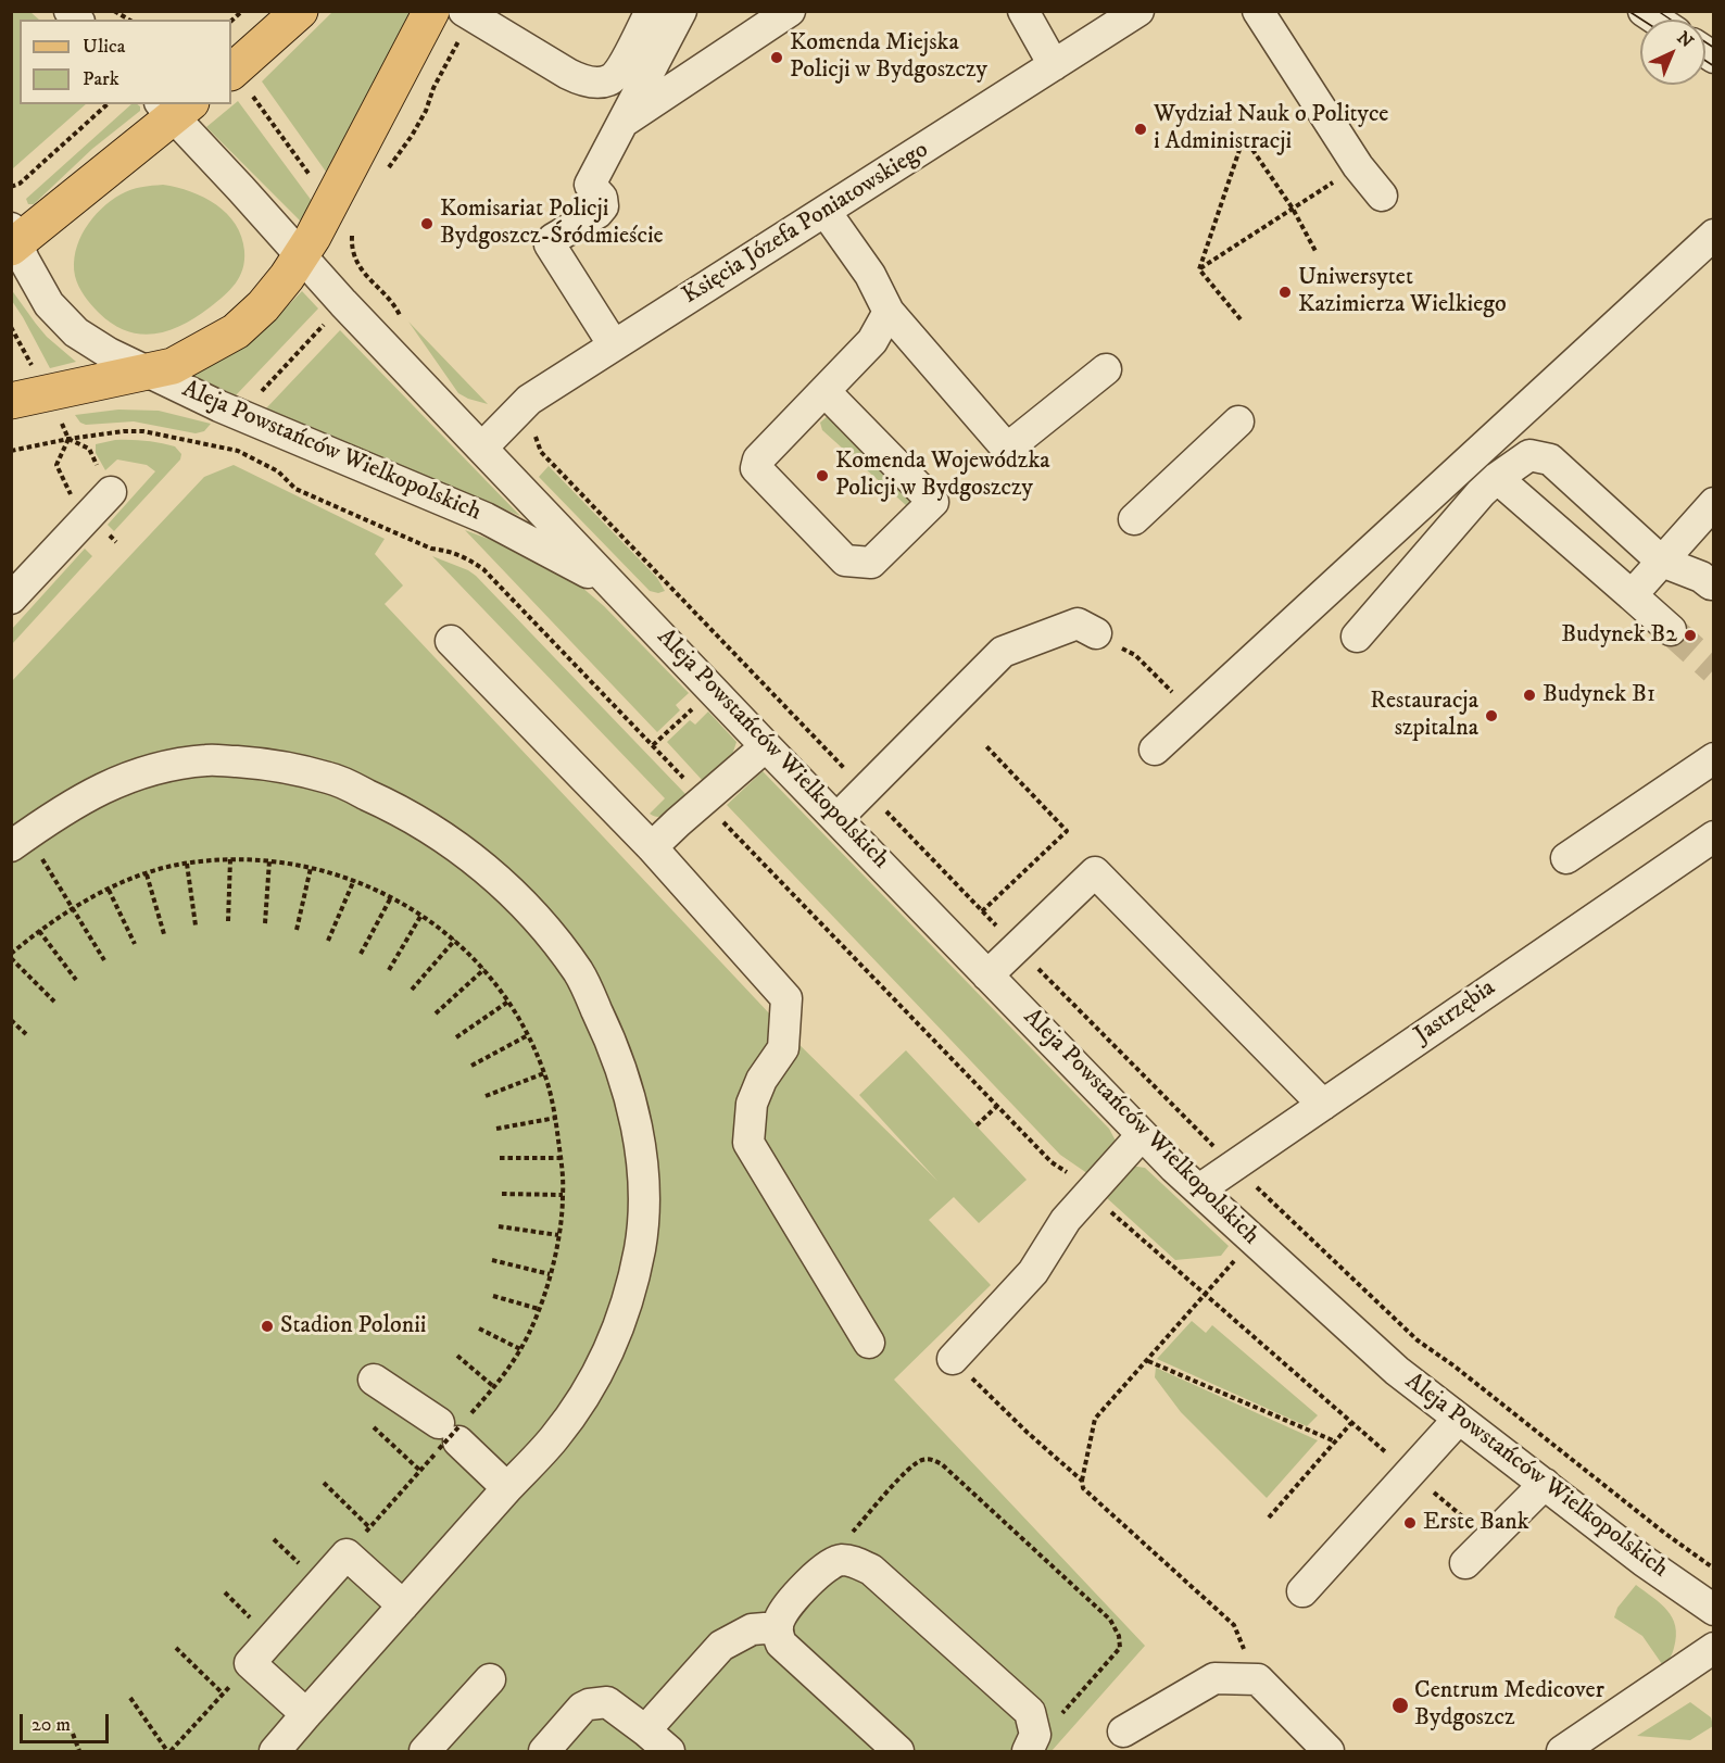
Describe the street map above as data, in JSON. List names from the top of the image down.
{
  "streets": {
    "street": ["Księcia Józefa Poniatowskiego", "Aleja Powstańców Wielkopolskich", "Jastrzębia"]
  },
  "crossings": [
    ["Księcia Józefa Poniatowskiego", "Aleja Powstańców Wielkopolskich"],
    ["Aleja Powstańców Wielkopolskich", "Jastrzębia"]
  ],
  "places": [
    "Komenda Miejska Policji w Bydgoszczy",
    "Wydział Nauk o Polityce i Administracji",
    "Komisariat Policji Bydgoszcz-Śródmieście",
    "Uniwersytet Kazimierza Wielkiego",
    "Komenda Wojewódzka Policji w Bydgoszczy",
    "Budynek B2",
    "Budynek B1",
    "Restauracja szpitalna",
    "Stadion Polonii",
    "Erste Bank",
    "Centrum Medicover Bydgoszcz"
  ],
  "legend": ["Ulica", "Park"],
  "scale_bar": "20 m",
  "north": "top right"
}
